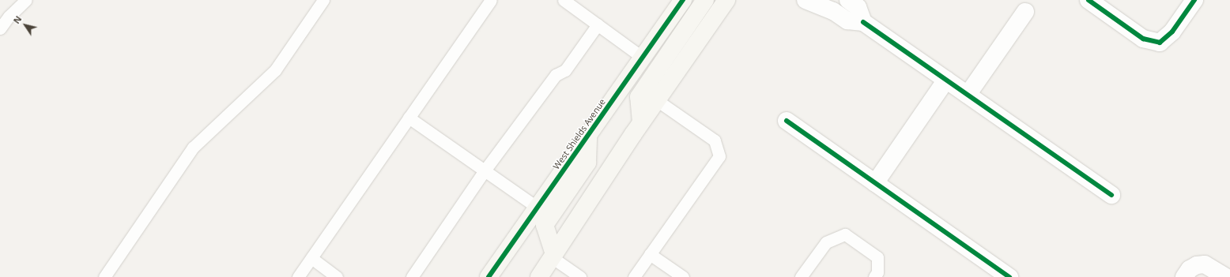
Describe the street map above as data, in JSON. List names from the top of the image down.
{
  "streets": {
    "street": ["West Shields Avenue"]
  },
  "north": "top left"
}
